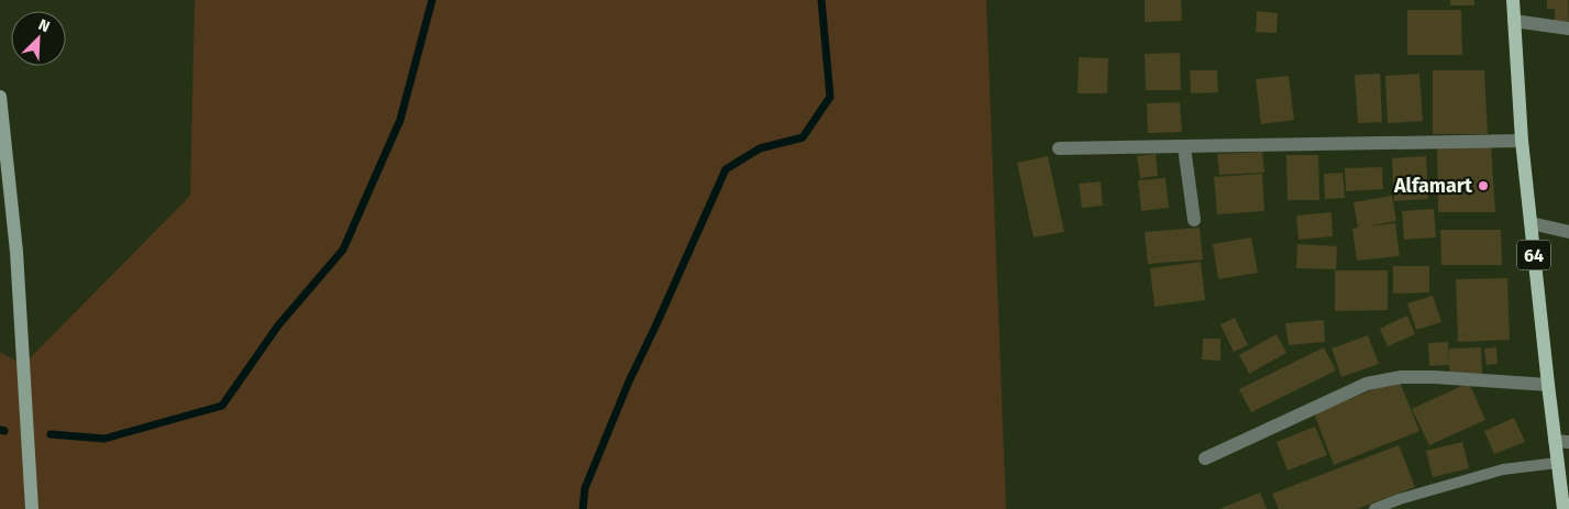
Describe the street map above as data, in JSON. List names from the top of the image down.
{
  "streets": {
    "main road": ["64"]
  },
  "places": ["Alfamart"],
  "north": "top right"
}
